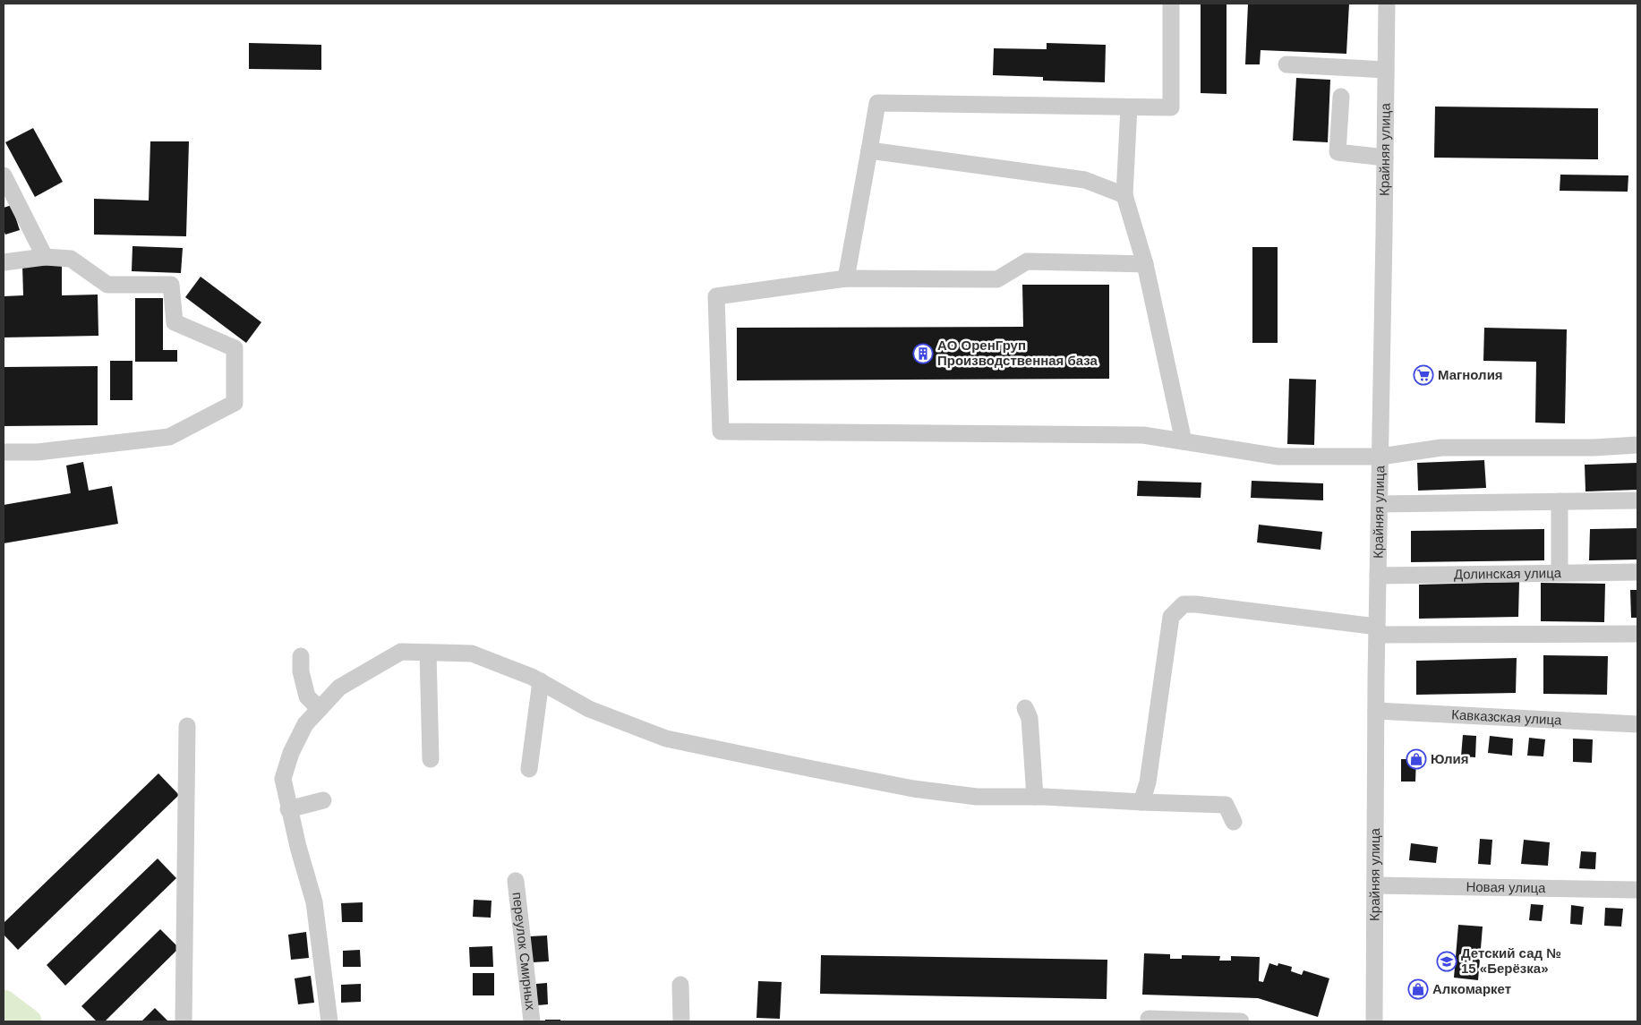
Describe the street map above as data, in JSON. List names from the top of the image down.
{
  "streets": {
    "street": [
      "Крайняя улица",
      "Долинская улица",
      "Кавказская улица",
      "Новая улица",
      "переулок Смирных"
    ]
  },
  "crossings": [
    ["Крайняя улица", "Долинская улица"],
    ["Крайняя улица", "Кавказская улица"],
    ["Крайняя улица", "Новая улица"]
  ],
  "places": {
    "building": ["АО ОренГруп Производственная база"],
    "supermarket": ["Магнолия"],
    "shop": ["Юлия", "Алкомаркет"],
    "school or university": ["Детский сад № 15 «Берёзка»"]
  }
}
